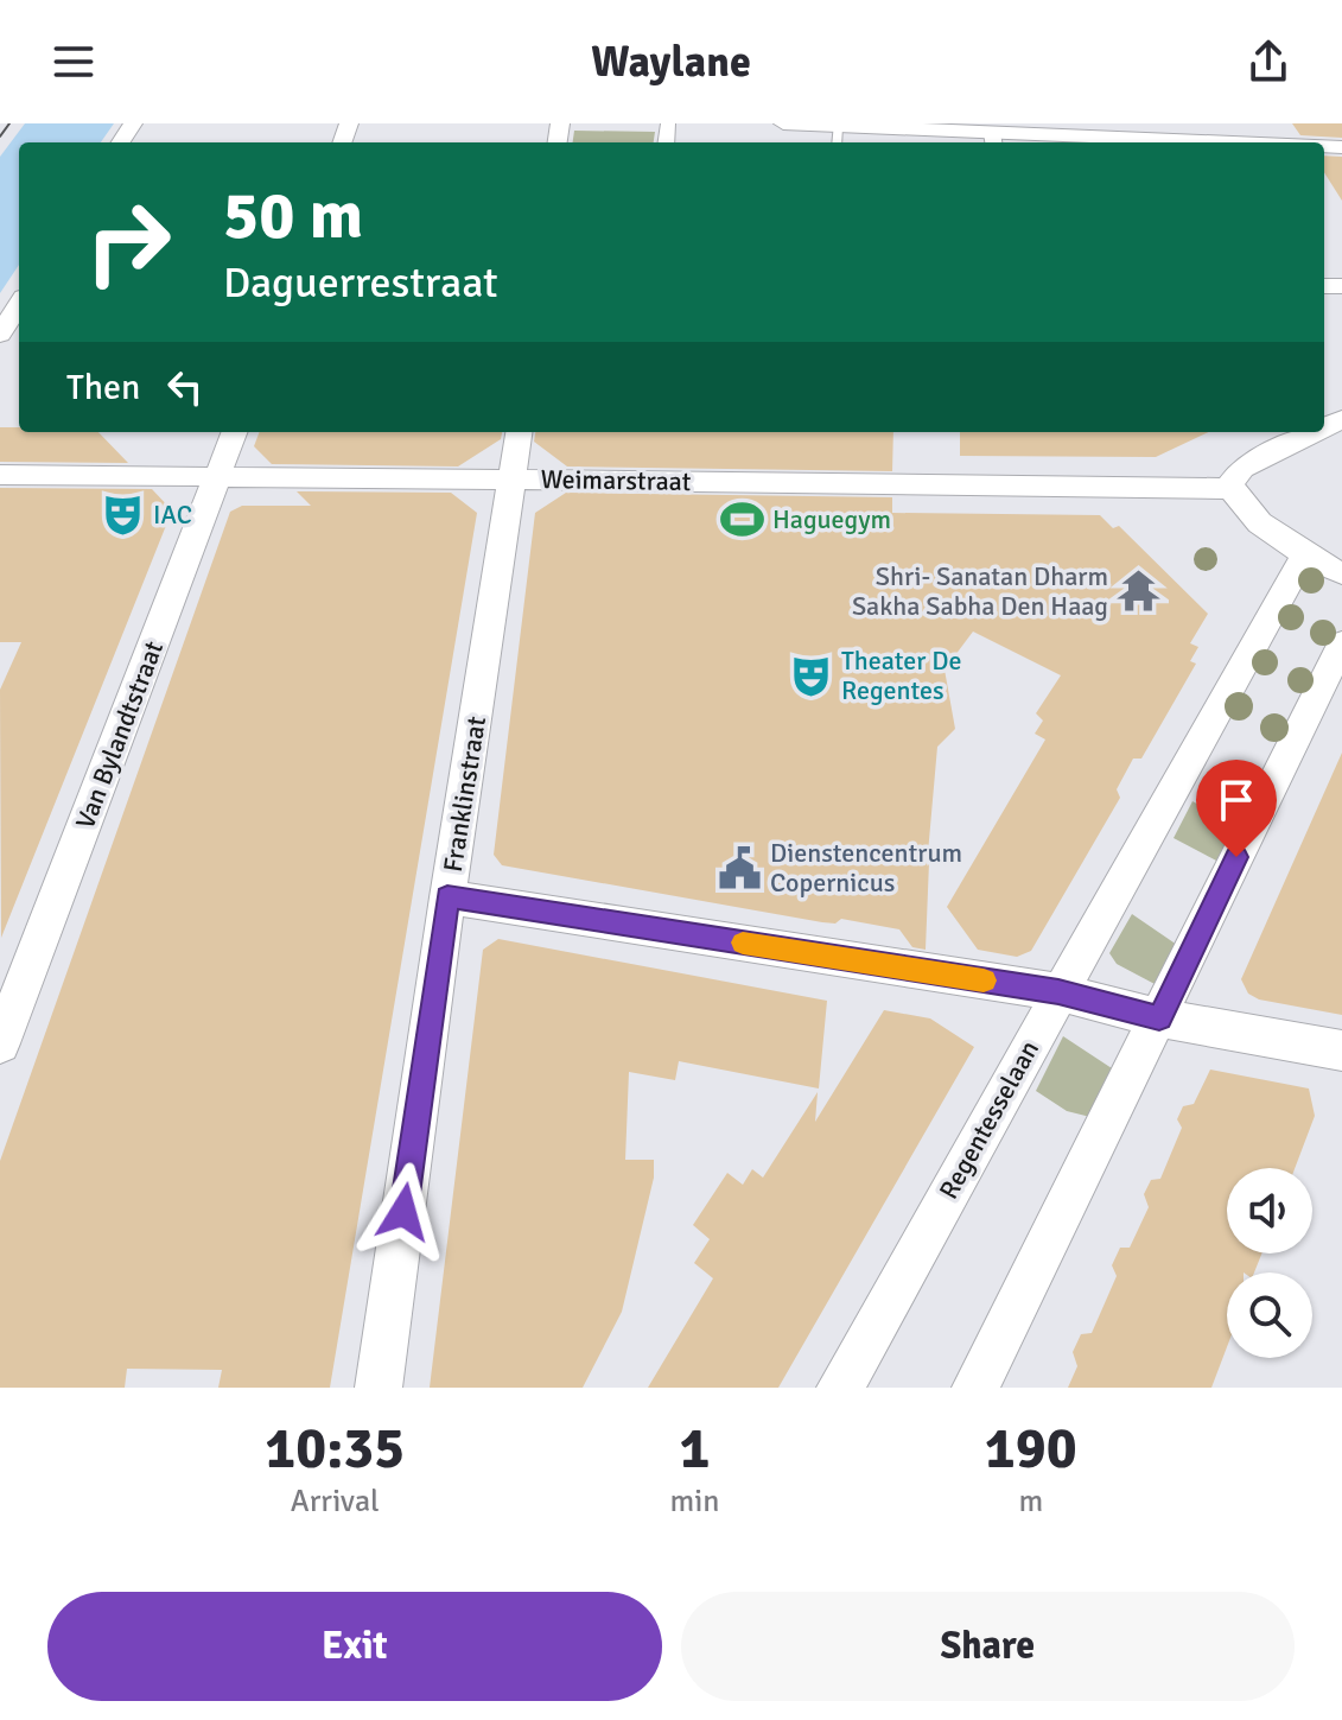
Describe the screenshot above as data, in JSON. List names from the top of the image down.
{
  "streets": {
    "street": [
      "Weimarstraat",
      "Van Bylandtstraat",
      "Franklinstraat",
      "Regentesselaan"
    ]
  },
  "crossings": [
    ["Weimarstraat", "Van Bylandtstraat"],
    ["Weimarstraat", "Franklinstraat"]
  ],
  "places": {
    "theatre": ["IAC", "Theater De Regentes"],
    "sports": ["Haguegym"],
    "temple": ["Shri- Sanatan Dharm Sakha Sabha Den Haag"],
    "public building": ["Dienstencentrum Copernicus"]
  },
  "page": {
    "header": "Waylane",
    "turn": ["50 m", "Daguerrestraat"],
    "then": "Then",
    "eta": [
      "10:35",
      "Arrival",
      "1",
      "min",
      "190",
      "m"
    ],
    "buttons": ["Exit", "Share"]
  }
}
